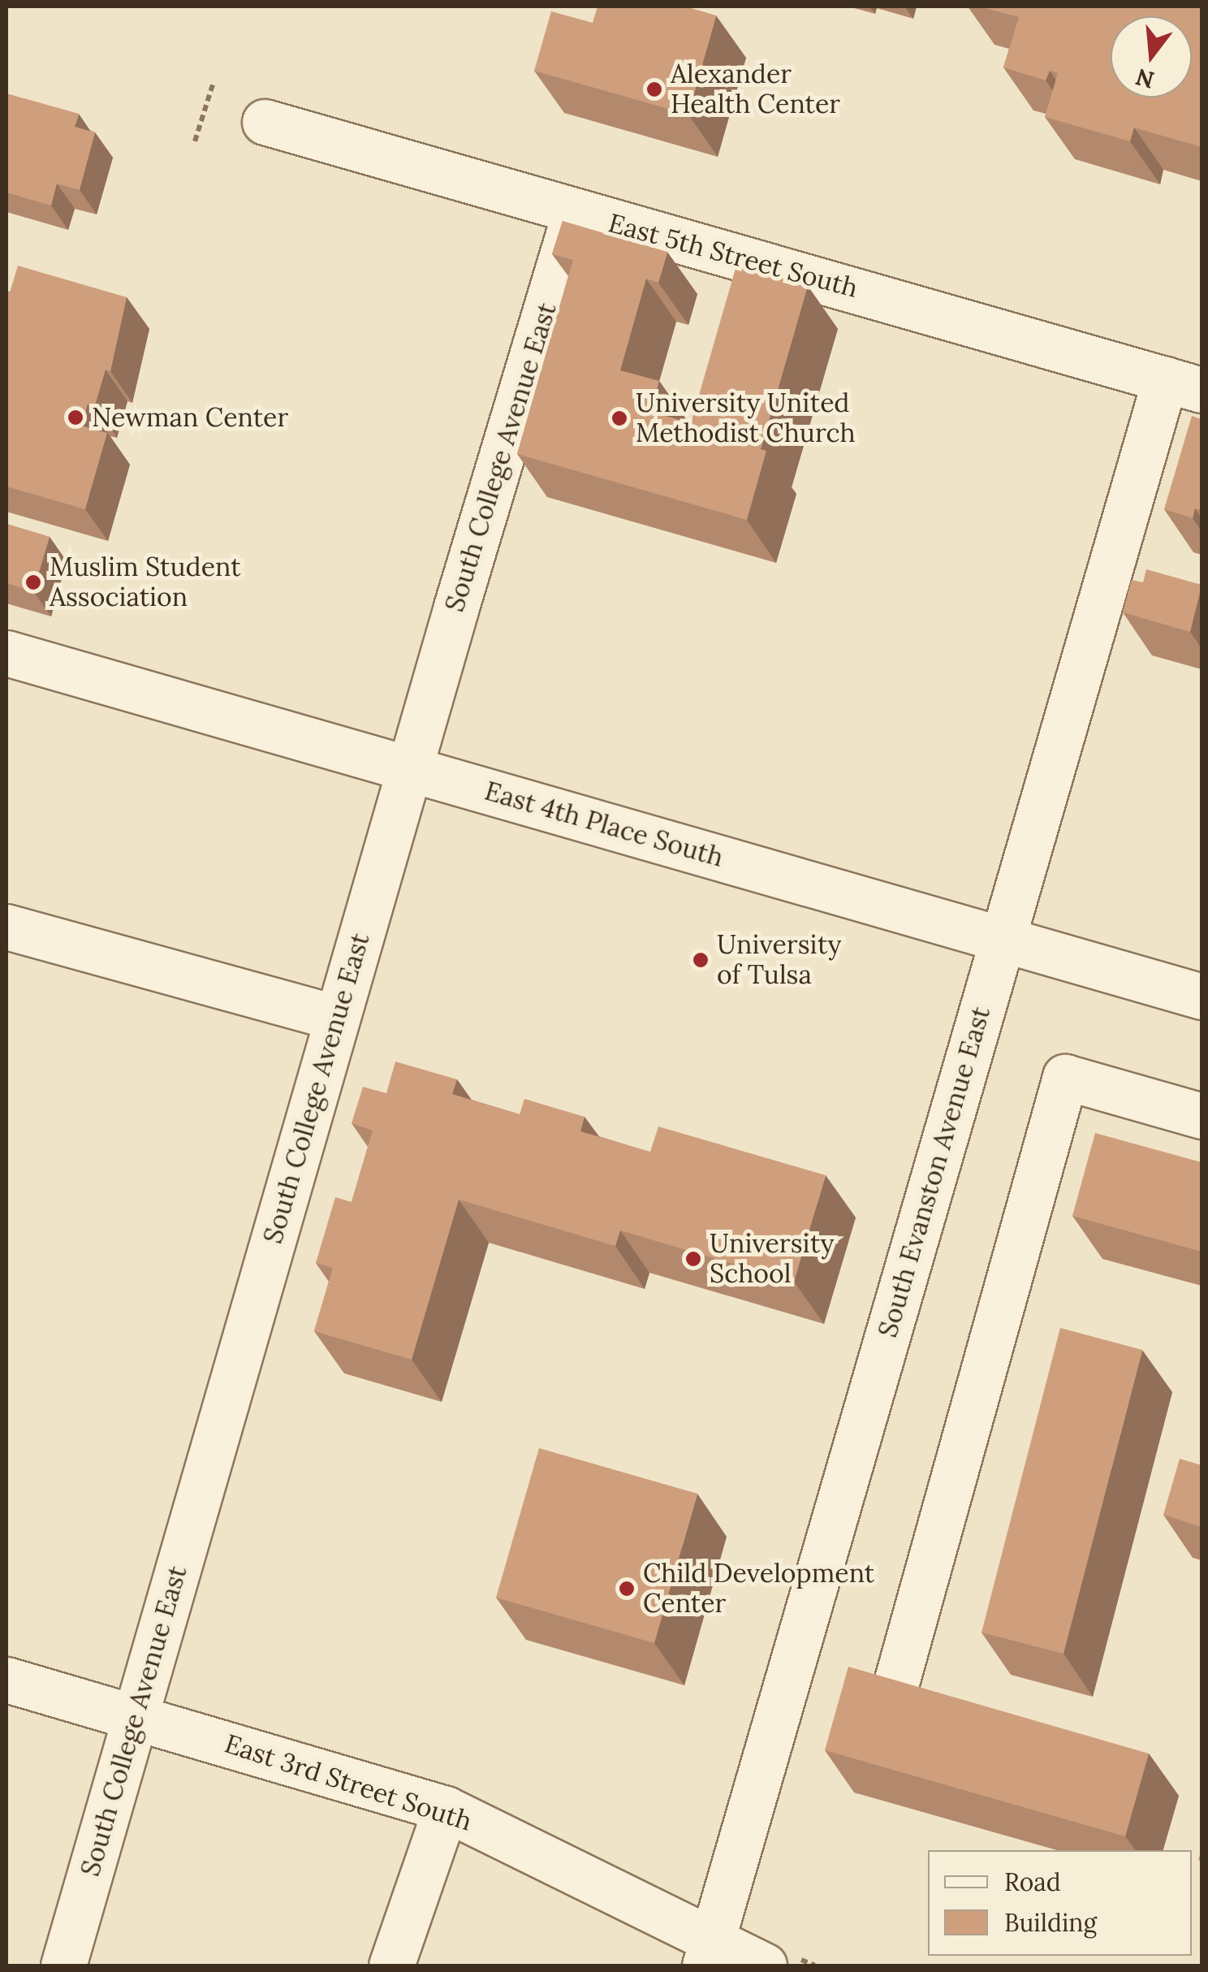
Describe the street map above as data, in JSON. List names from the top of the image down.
{
  "streets": {
    "street": [
      "East 5th Street South",
      "South College Avenue East",
      "East 4th Place South",
      "South Evanston Avenue East",
      "East 3rd Street South"
    ]
  },
  "crossings": [
    ["East 5th Street South", "South College Avenue East"],
    ["East 5th Street South", "South Evanston Avenue East"],
    ["South College Avenue East", "East 4th Place South"],
    ["South College Avenue East", "East 3rd Street South"],
    ["East 4th Place South", "South Evanston Avenue East"],
    ["South Evanston Avenue East", "East 3rd Street South"]
  ],
  "places": [
    "Alexander Health Center",
    "Newman Center",
    "University United Methodist Church",
    "Muslim Student Association",
    "University of Tulsa",
    "University School",
    "Child Development Center"
  ],
  "legend": ["Road", "Building"],
  "north": "bottom"
}
